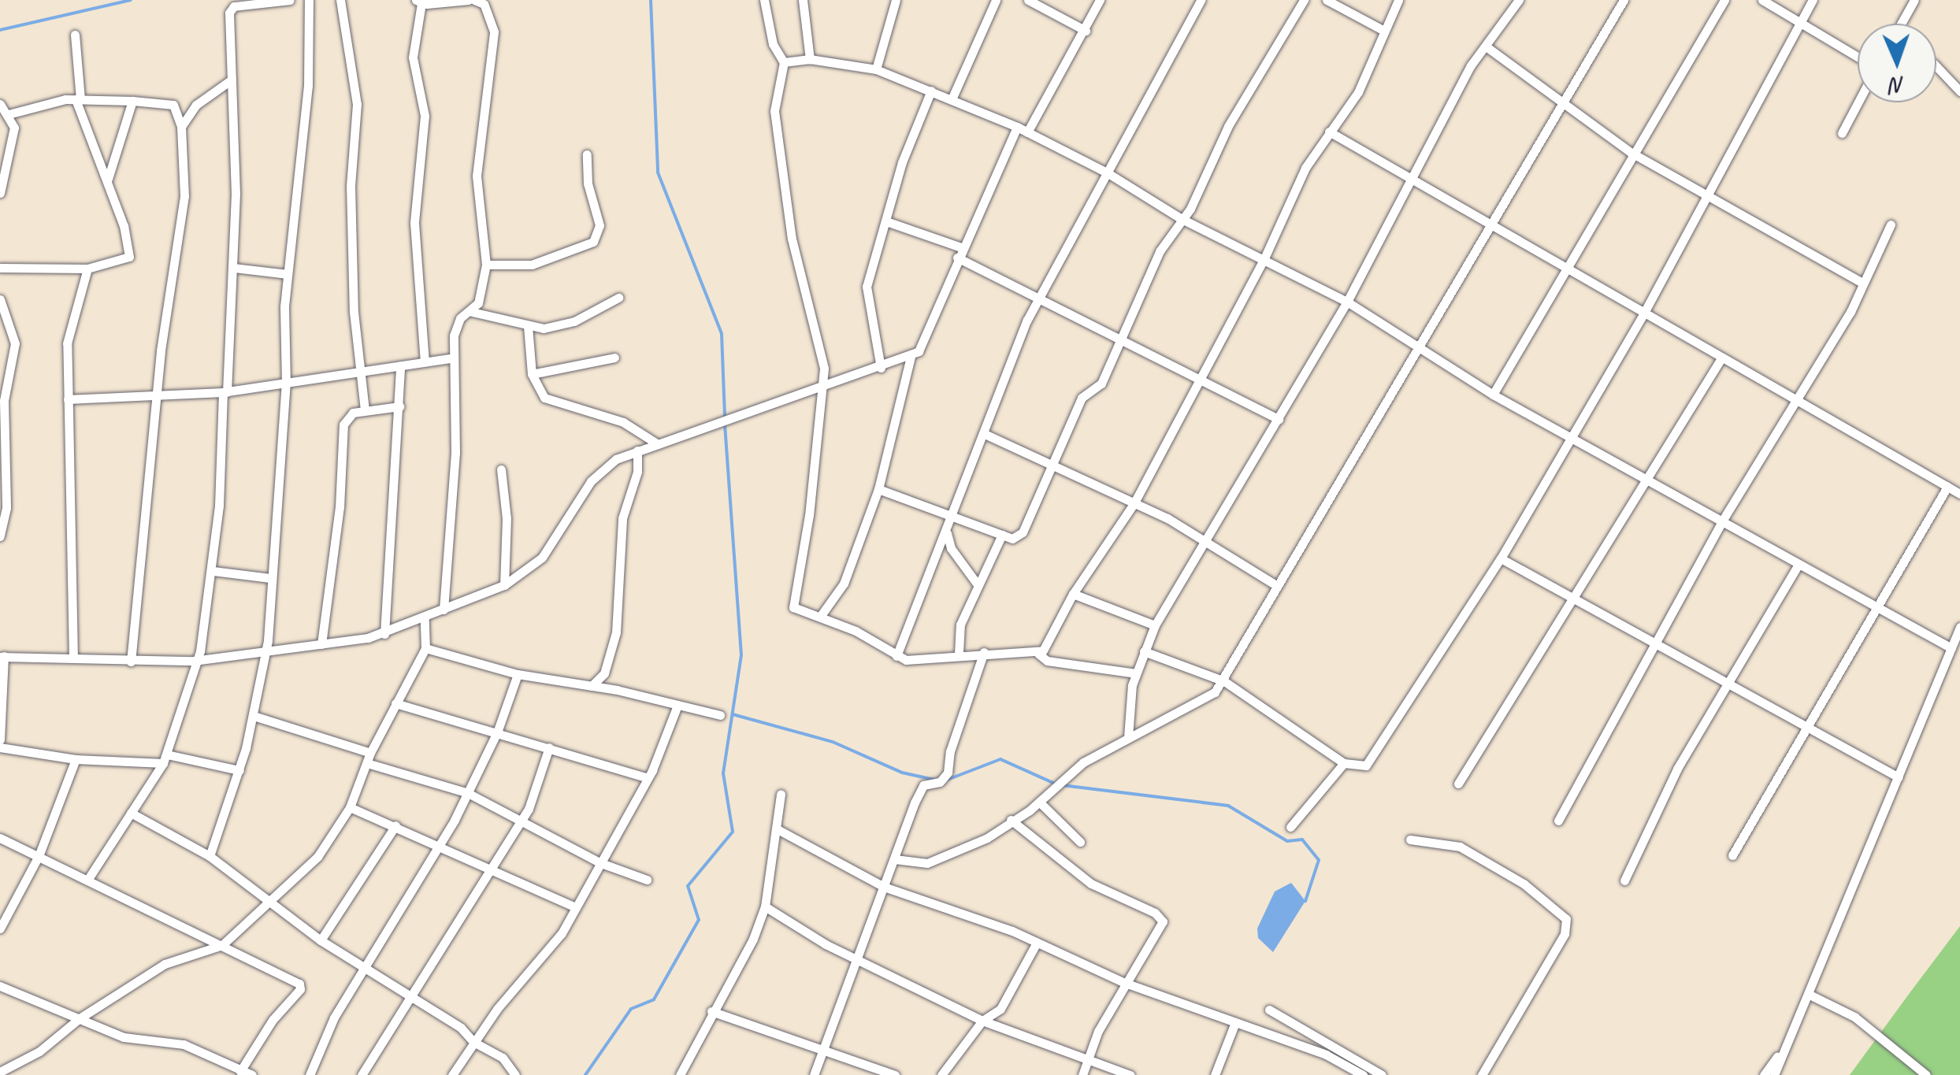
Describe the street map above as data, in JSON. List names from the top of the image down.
{
  "north": "bottom"
}
